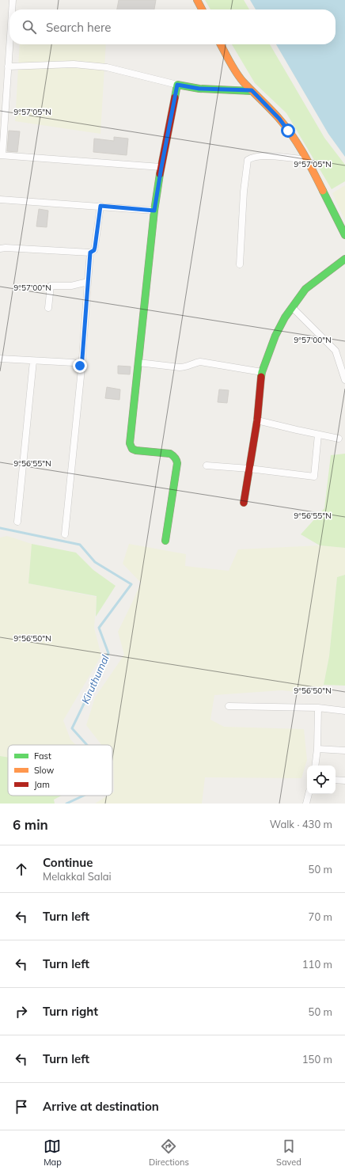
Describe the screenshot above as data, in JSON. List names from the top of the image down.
{
  "water": ["Kiruthumal"],
  "legend": ["Fast", "Slow", "Jam"],
  "page": {
    "search": "Search here",
    "heading": ["6 min", "Walk · 430 m"],
    "list": [
      ["Continue", "Melakkal Salai", "50 m"],
      ["Turn left", "70 m"],
      ["Turn left", "110 m"],
      ["Turn right", "50 m"],
      ["Turn left", "150 m"],
      "Arrive at destination"
    ],
    "nav": ["Map", "Directions", "Saved"]
  },
  "coordinates": [
    "9°57'05\"N",
    "9°57'00\"N",
    "9°56'55\"N",
    "9°56'50\"N"
  ]
}
